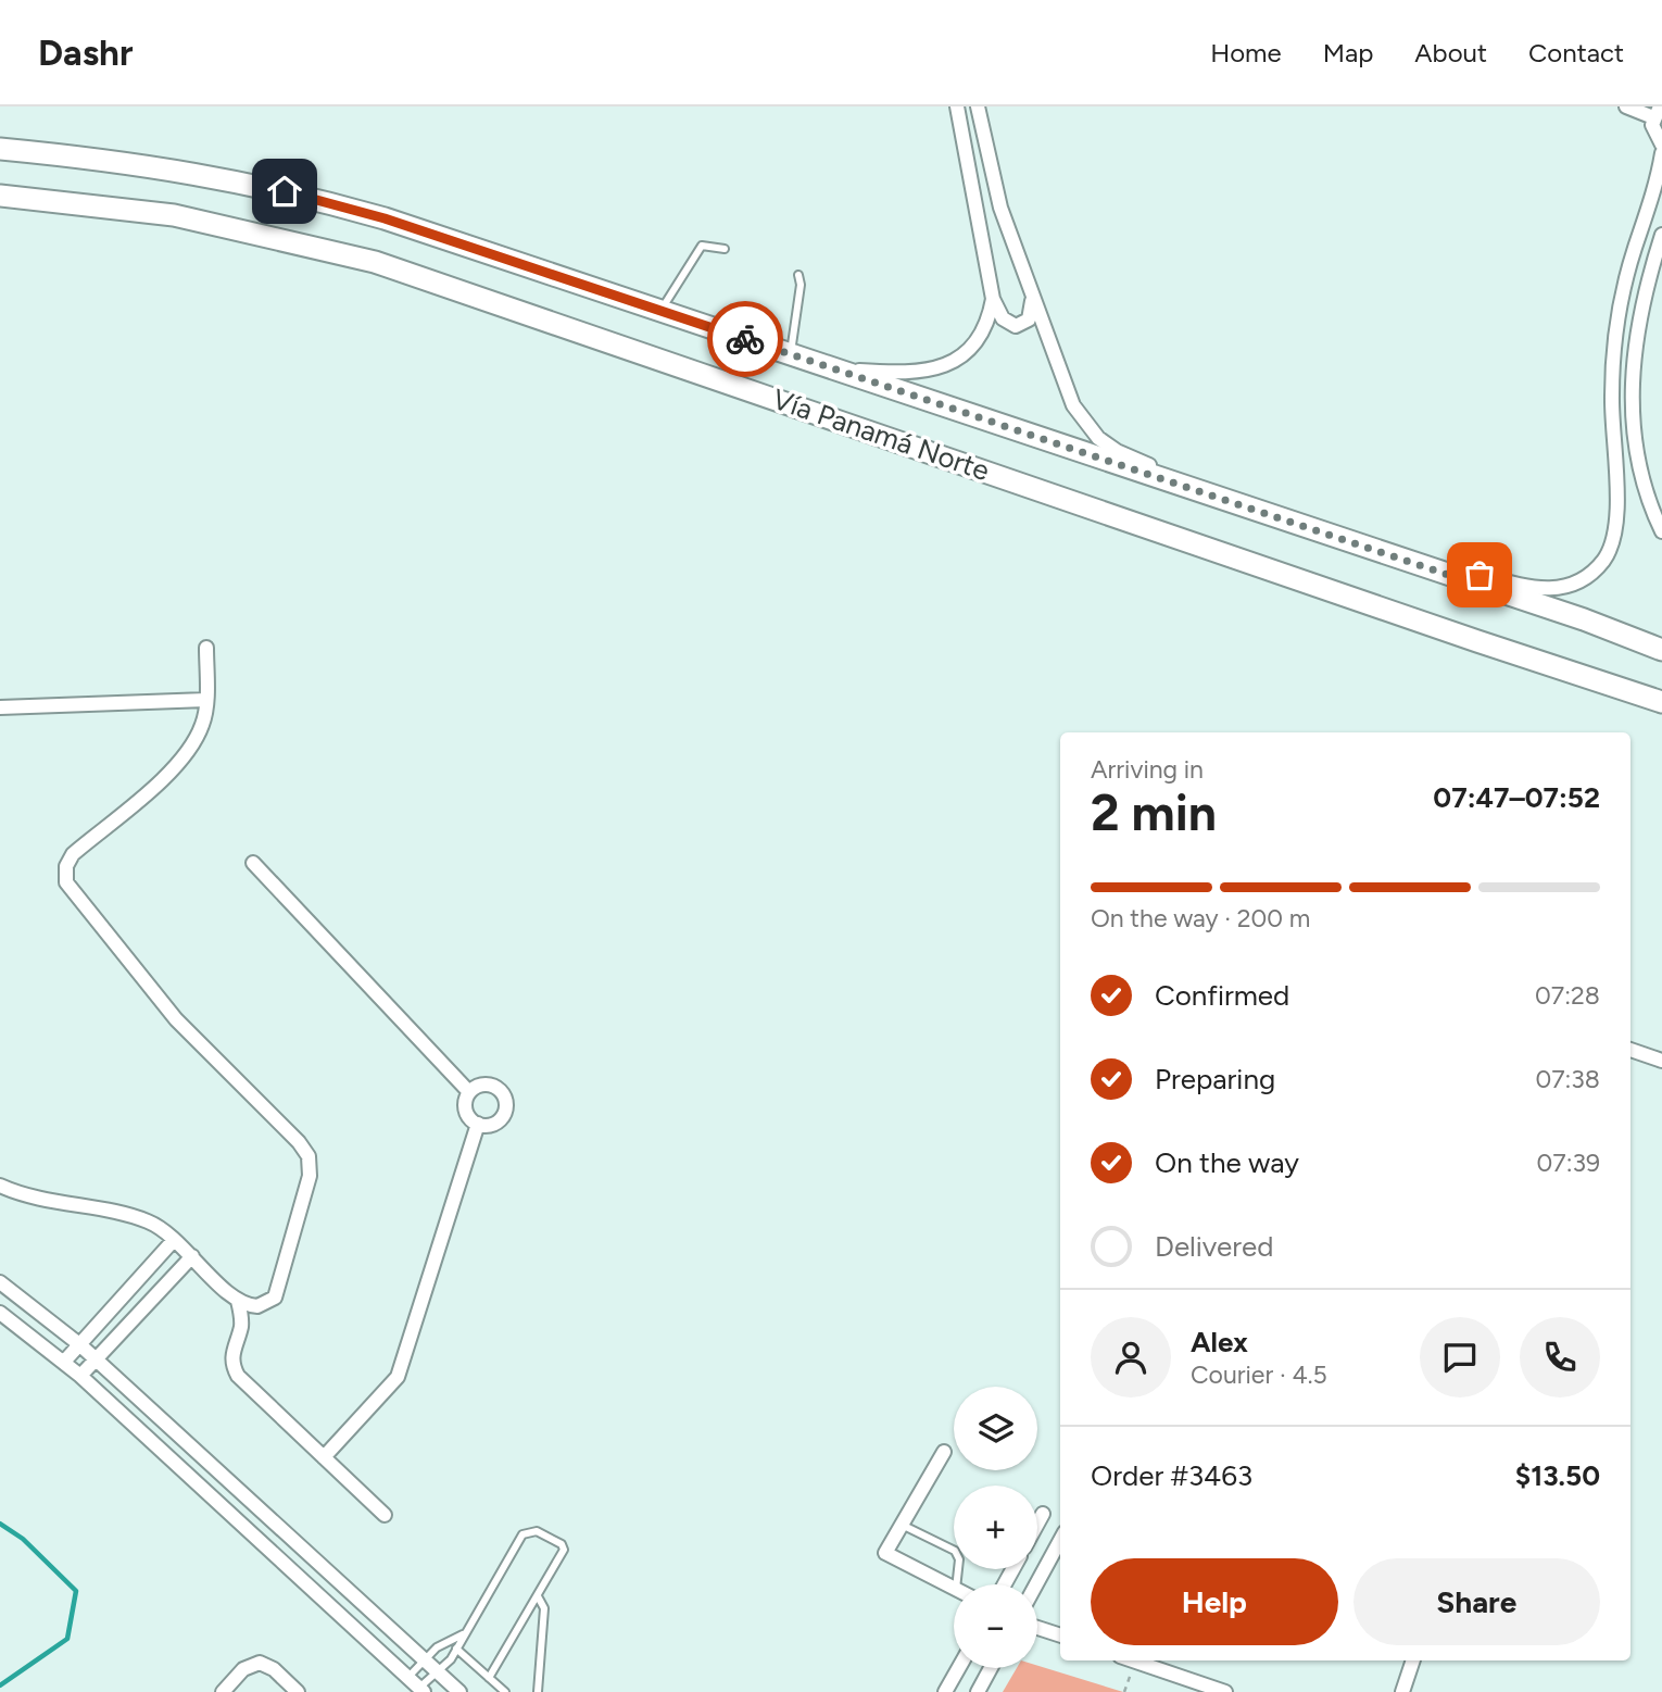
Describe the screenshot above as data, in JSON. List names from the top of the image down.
{
  "streets": {
    "main road": ["Vía Panamá Norte"]
  },
  "page": {
    "header": "Dashr",
    "nav": [
      "Home",
      "Map",
      "About",
      "Contact"
    ],
    "heading": ["2 min", "Arriving in", "07:47–07:52"],
    "panel": [
      "Alex",
      "Courier · 4.5",
      "Order #3463",
      "$13.50"
    ],
    "bar": "On the way · 200 m",
    "list": [
      ["Confirmed", "07:28"],
      ["Preparing", "07:38"],
      ["On the way", "07:39"],
      "Delivered"
    ],
    "map_buttons": ["+", "−"],
    "buttons": ["Help", "Share"]
  }
}
